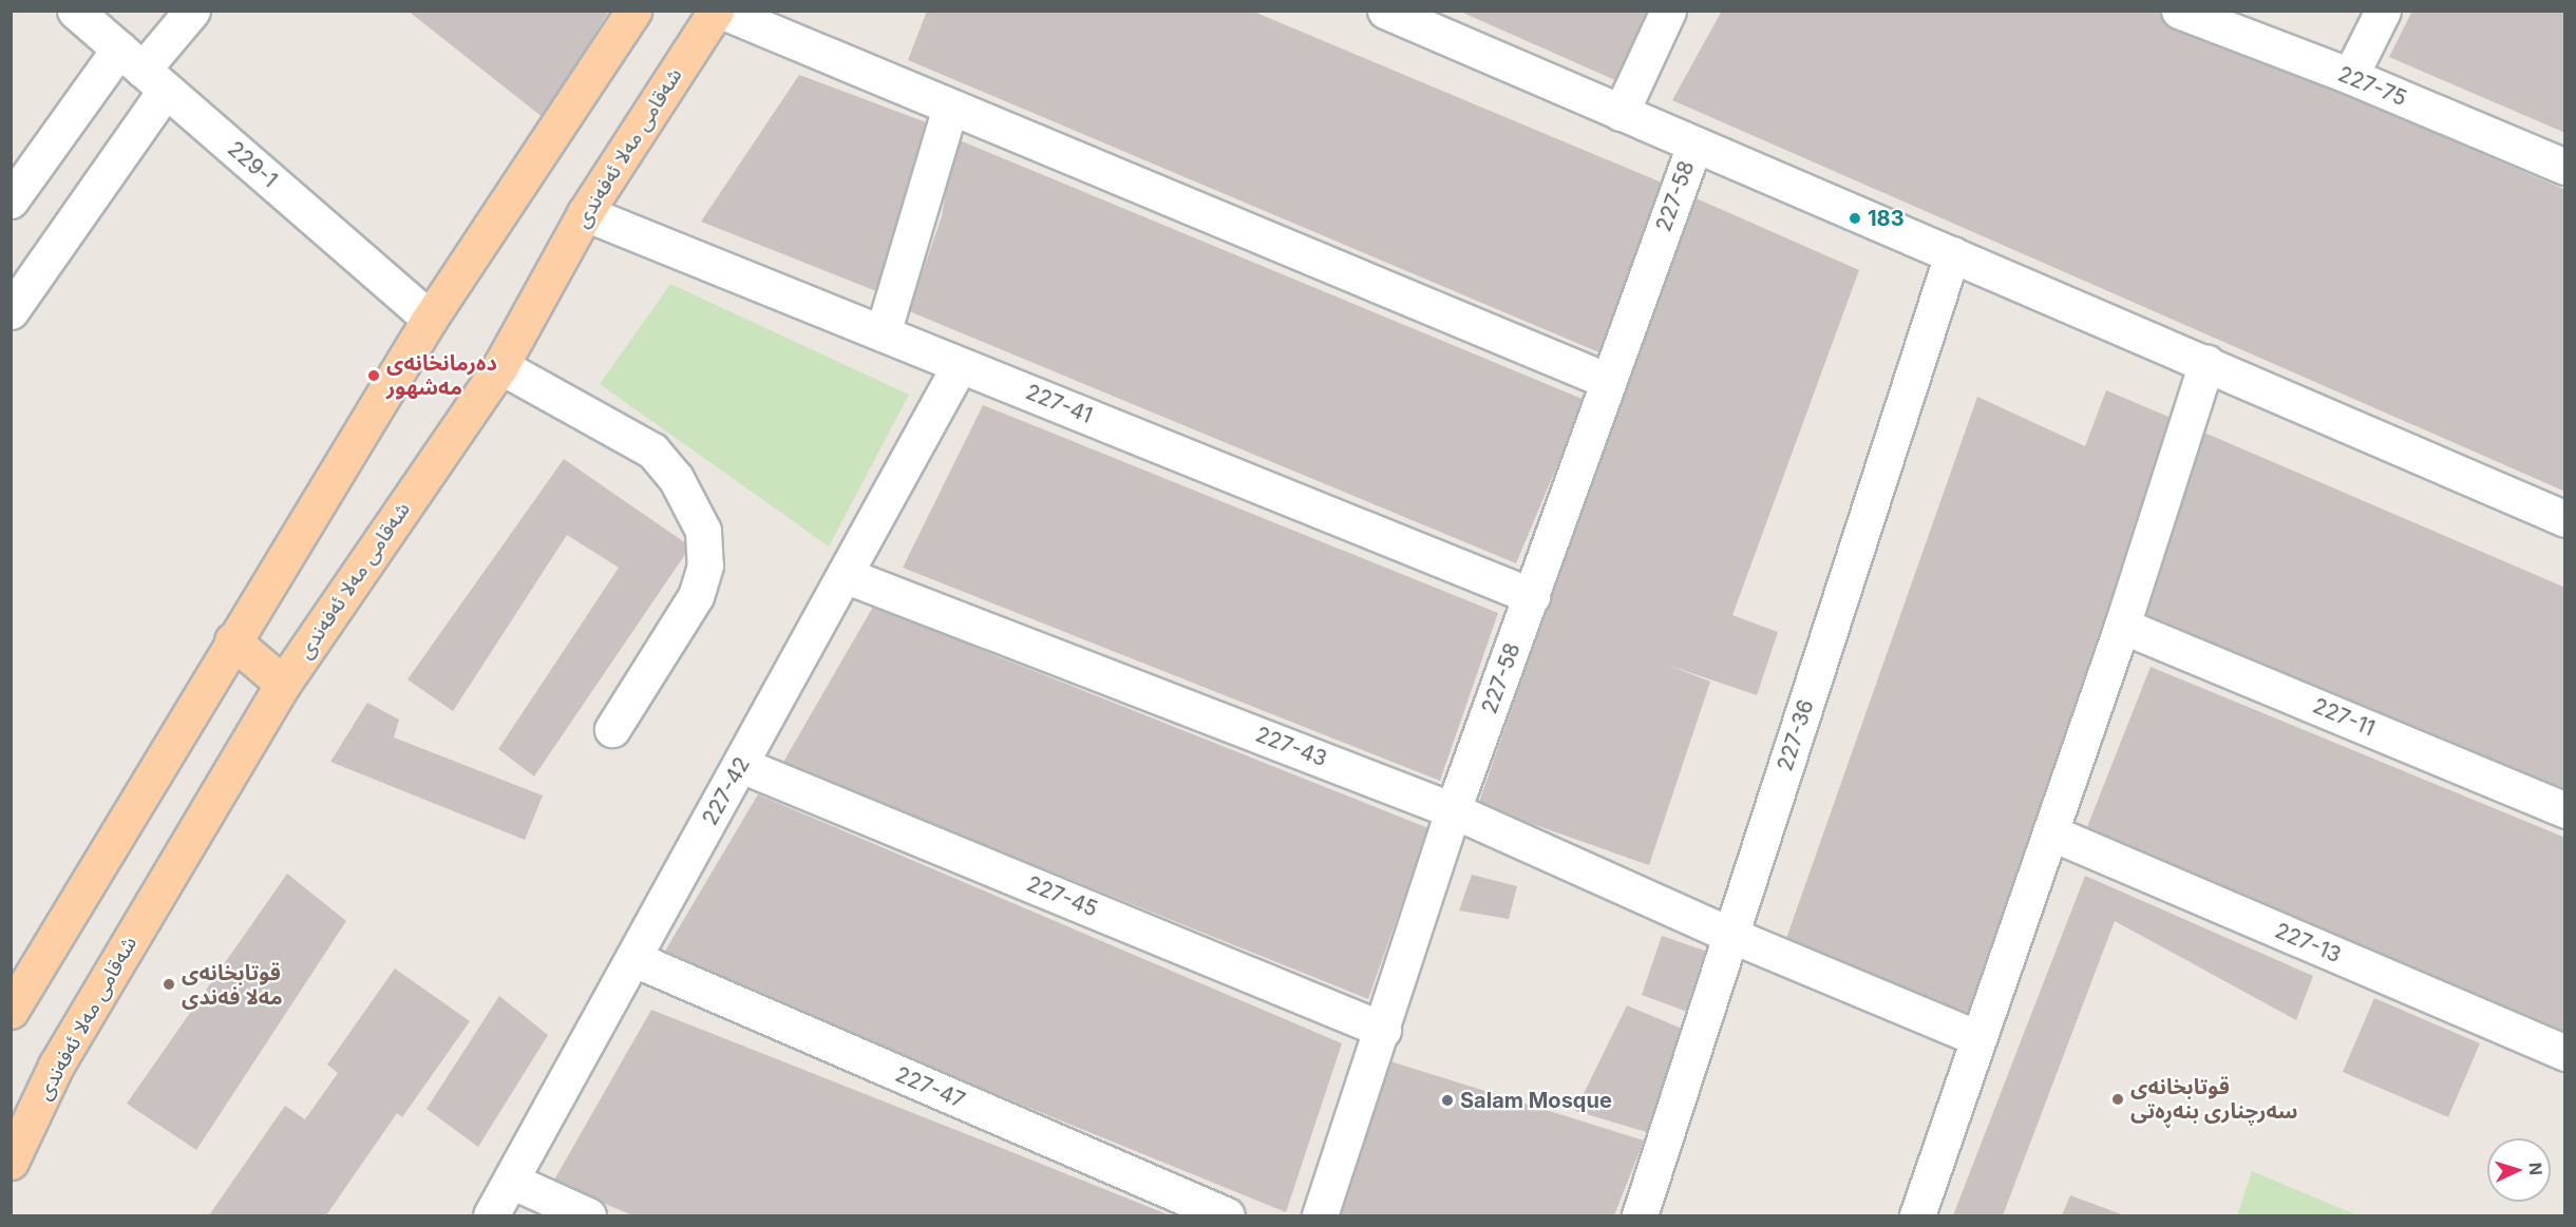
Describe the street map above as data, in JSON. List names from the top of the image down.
{
  "streets": {
    "main road": ["شەقامی مەلا ئەفەندی"],
    "street": [
      "227-75",
      "229-1",
      "227-58",
      "227-41",
      "227-11",
      "227-36",
      "227-43",
      "227-42",
      "227-45",
      "227-13",
      "227-47"
    ]
  },
  "crossings": [
    ["شەقامی مەلا ئەفەندی", "227-41"],
    ["227-58", "227-41"],
    ["227-58", "227-43"],
    ["227-58", "227-45"],
    ["227-41", "227-42"],
    ["227-36", "227-43"],
    ["227-43", "227-42"],
    ["227-42", "227-45"],
    ["227-42", "227-47"]
  ],
  "places": [
    "183",
    "دەرمانخانەی مەشهور",
    "قوتابخانەی مەلا فەندی",
    "قوتابخانەی سەرچناری بنەڕەتی",
    "Salam Mosque"
  ],
  "north": "right"
}
